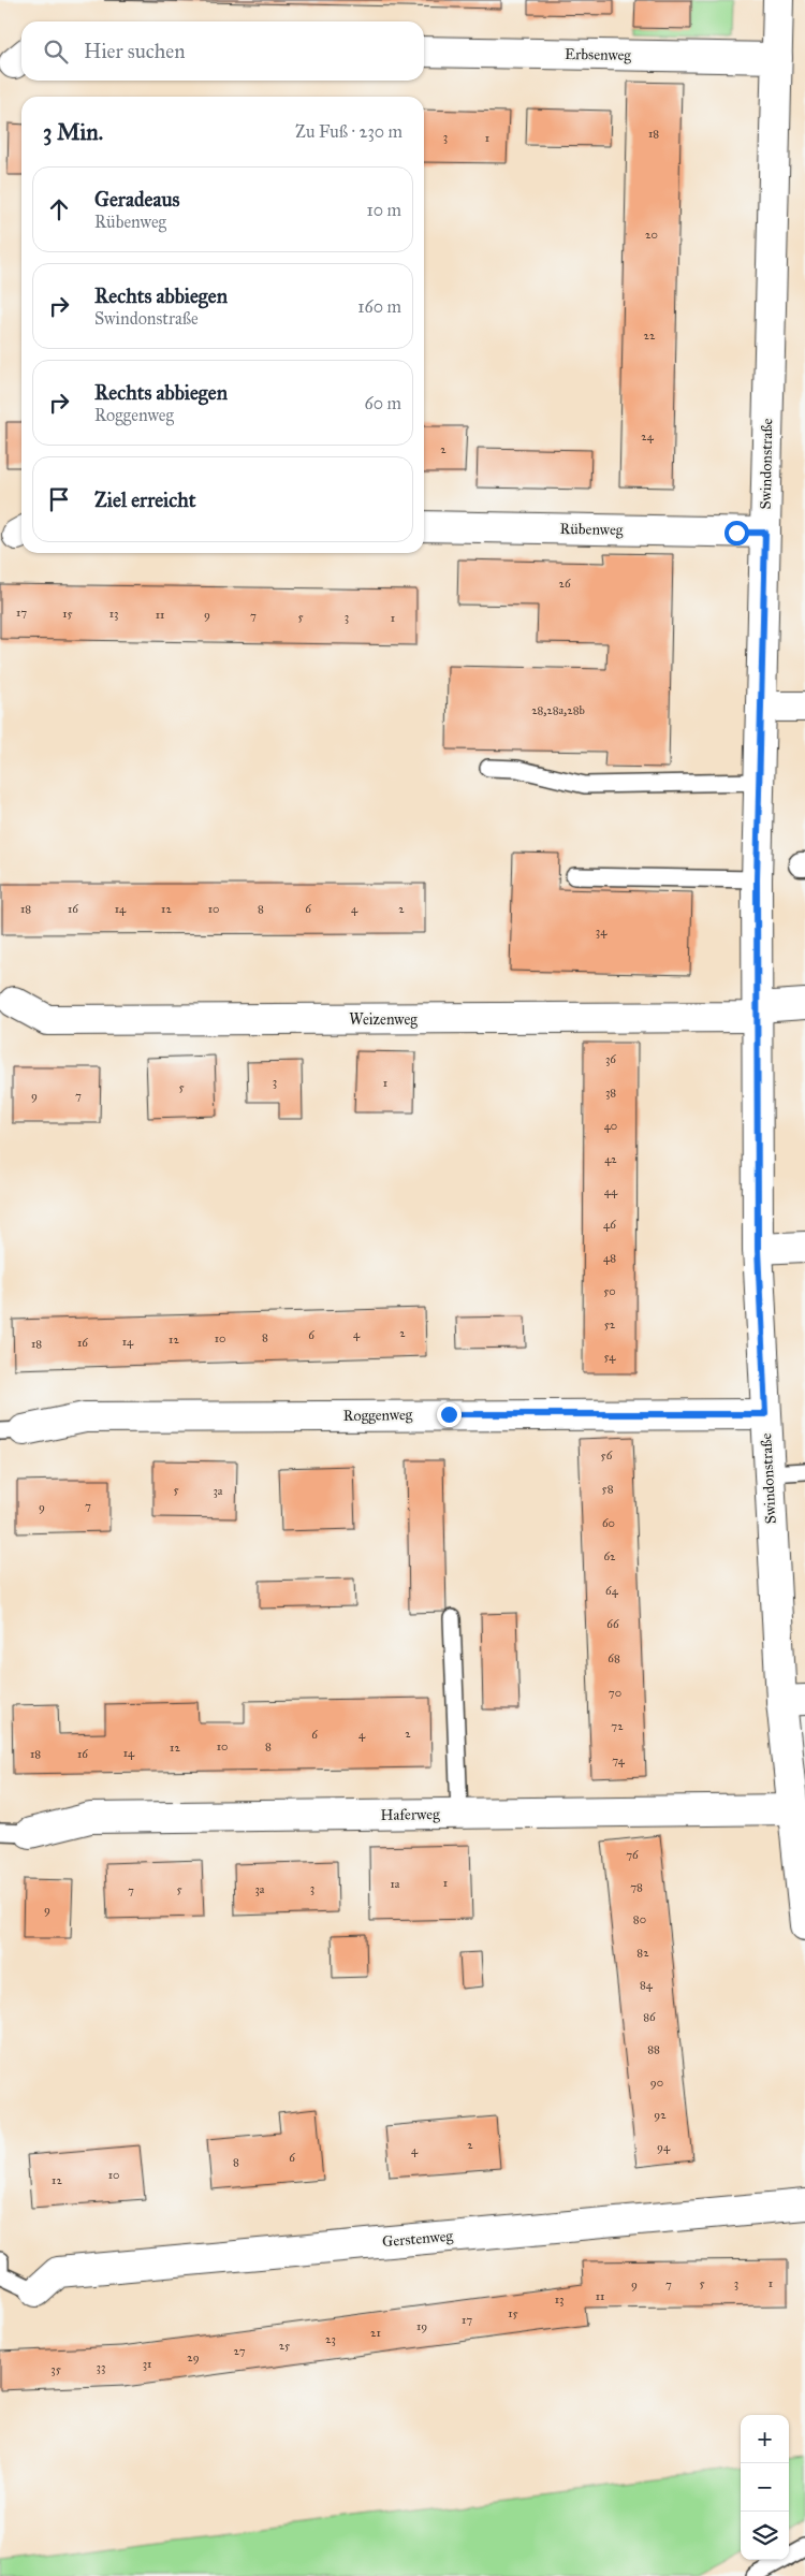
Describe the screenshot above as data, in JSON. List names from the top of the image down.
{
  "streets": {
    "street": [
      "Erbsenweg",
      "Swindonstraße",
      "Rübenweg",
      "Weizenweg",
      "Roggenweg",
      "Haferweg",
      "Gerstenweg"
    ]
  },
  "crossings": [
    ["Erbsenweg", "Swindonstraße"],
    ["Swindonstraße", "Rübenweg"],
    ["Swindonstraße", "Weizenweg"],
    ["Swindonstraße", "Roggenweg"],
    ["Swindonstraße", "Haferweg"]
  ],
  "house_numbers": [
    "18",
    "3",
    "1",
    "20",
    "22",
    "24",
    "2",
    "26",
    "17",
    "15",
    "13",
    "11",
    "9",
    "7",
    "5",
    "3",
    "1",
    "28,28a,28b",
    "18",
    "16",
    "14",
    "12",
    "10",
    "8",
    "6",
    "4",
    "2",
    "34",
    "36",
    "3",
    "1",
    "5",
    "38",
    "9",
    "7",
    "40",
    "42",
    "44",
    "46",
    "48",
    "50",
    "52",
    "2",
    "4",
    "6",
    "8",
    "10",
    "12",
    "14",
    "16",
    "18",
    "54",
    "56",
    "58",
    "5",
    "3a",
    "7",
    "9",
    "60",
    "62",
    "64",
    "66",
    "68",
    "70",
    "72",
    "2",
    "6",
    "4",
    "10",
    "8",
    "12",
    "14",
    "18",
    "16",
    "74",
    "76",
    "1",
    "1a",
    "78",
    "3",
    "5",
    "3a",
    "7",
    "9",
    "80",
    "82",
    "84",
    "86",
    "88",
    "90",
    "92",
    "2",
    "94",
    "4",
    "6",
    "8",
    "10",
    "12",
    "5",
    "3",
    "1",
    "9",
    "7",
    "11",
    "13",
    "15",
    "17",
    "19",
    "21",
    "23",
    "25",
    "27",
    "29",
    "31",
    "33",
    "35"
  ],
  "page": {
    "search": "Hier suchen",
    "heading": ["3 Min.", "Zu Fuß · 230 m"],
    "list": [
      ["Geradeaus", "Rübenweg", "10 m"],
      ["Rechts abbiegen", "Swindonstraße", "160 m"],
      ["Rechts abbiegen", "Roggenweg", "60 m"],
      "Ziel erreicht"
    ],
    "map_buttons": ["+", "−"]
  }
}
